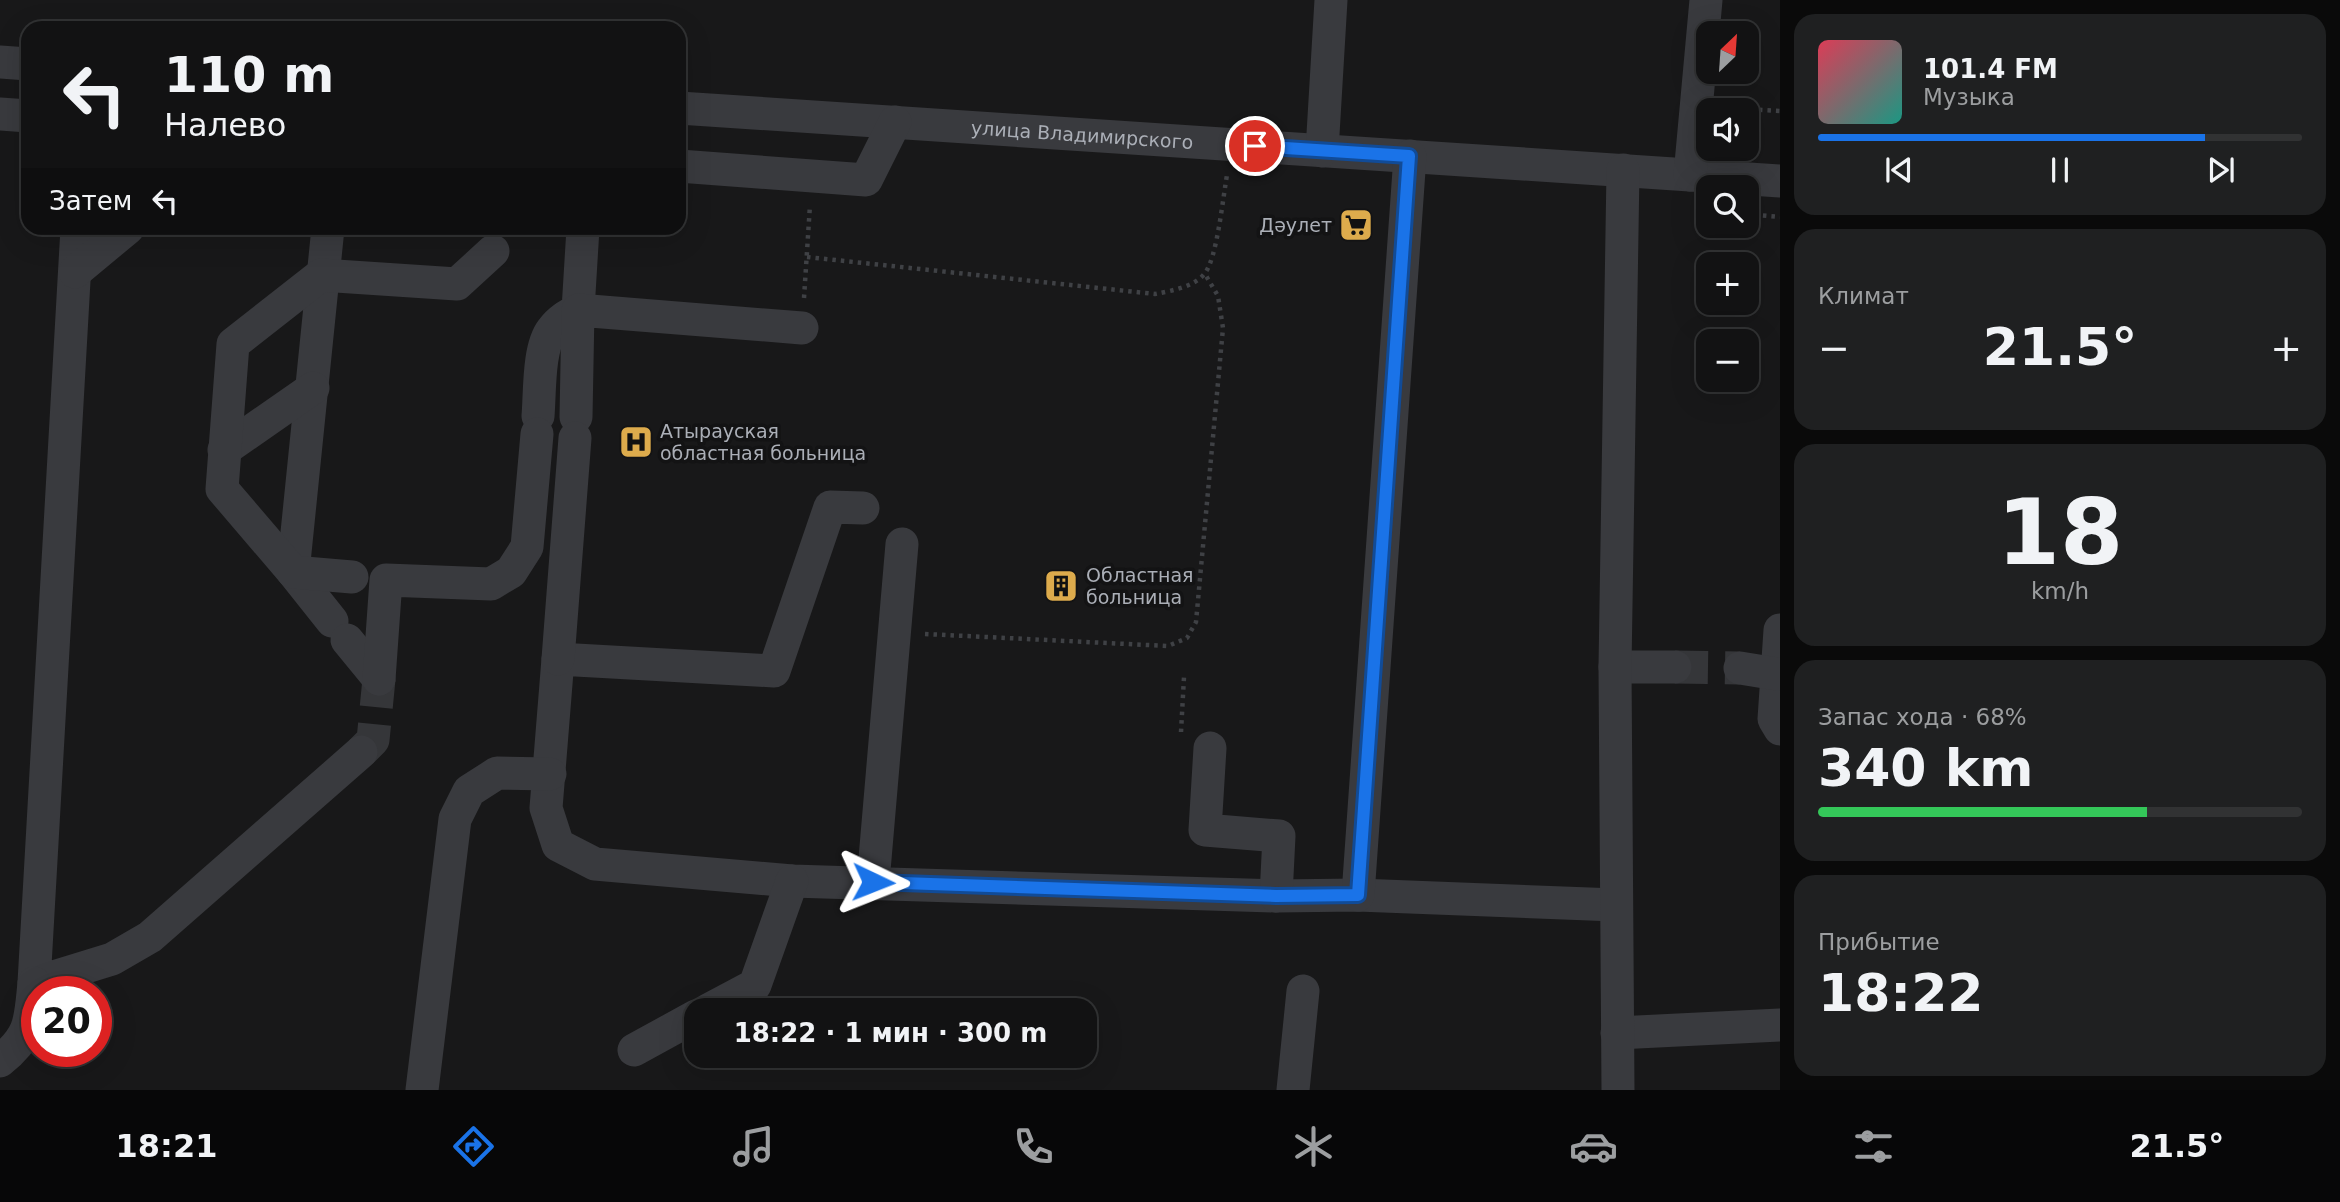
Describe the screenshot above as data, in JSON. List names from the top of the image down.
{
  "streets": {
    "street": ["улица Владимирского"]
  },
  "places": {
    "supermarket": ["Дәулет"],
    "hospital": ["Атырауская областная больница"],
    "building": ["Областная больница"]
  },
  "north": "top right",
  "page": {
    "map_buttons": ["+", "−"],
    "turn": ["110 m", "Налево"],
    "song": ["101.4 FM", "Музыка"],
    "then": "Затем",
    "tile": [
      "Климат",
      ["18", "km/h"],
      ["Запас хода · 68%", "340 km"],
      ["Прибытие", "18:22"]
    ],
    "heat": ["−", "21.5°", "+"],
    "limit": "20",
    "trip": "18:22 · 1 мин · 300 m",
    "tabs": ["18:21", "21.5°"]
  }
}
